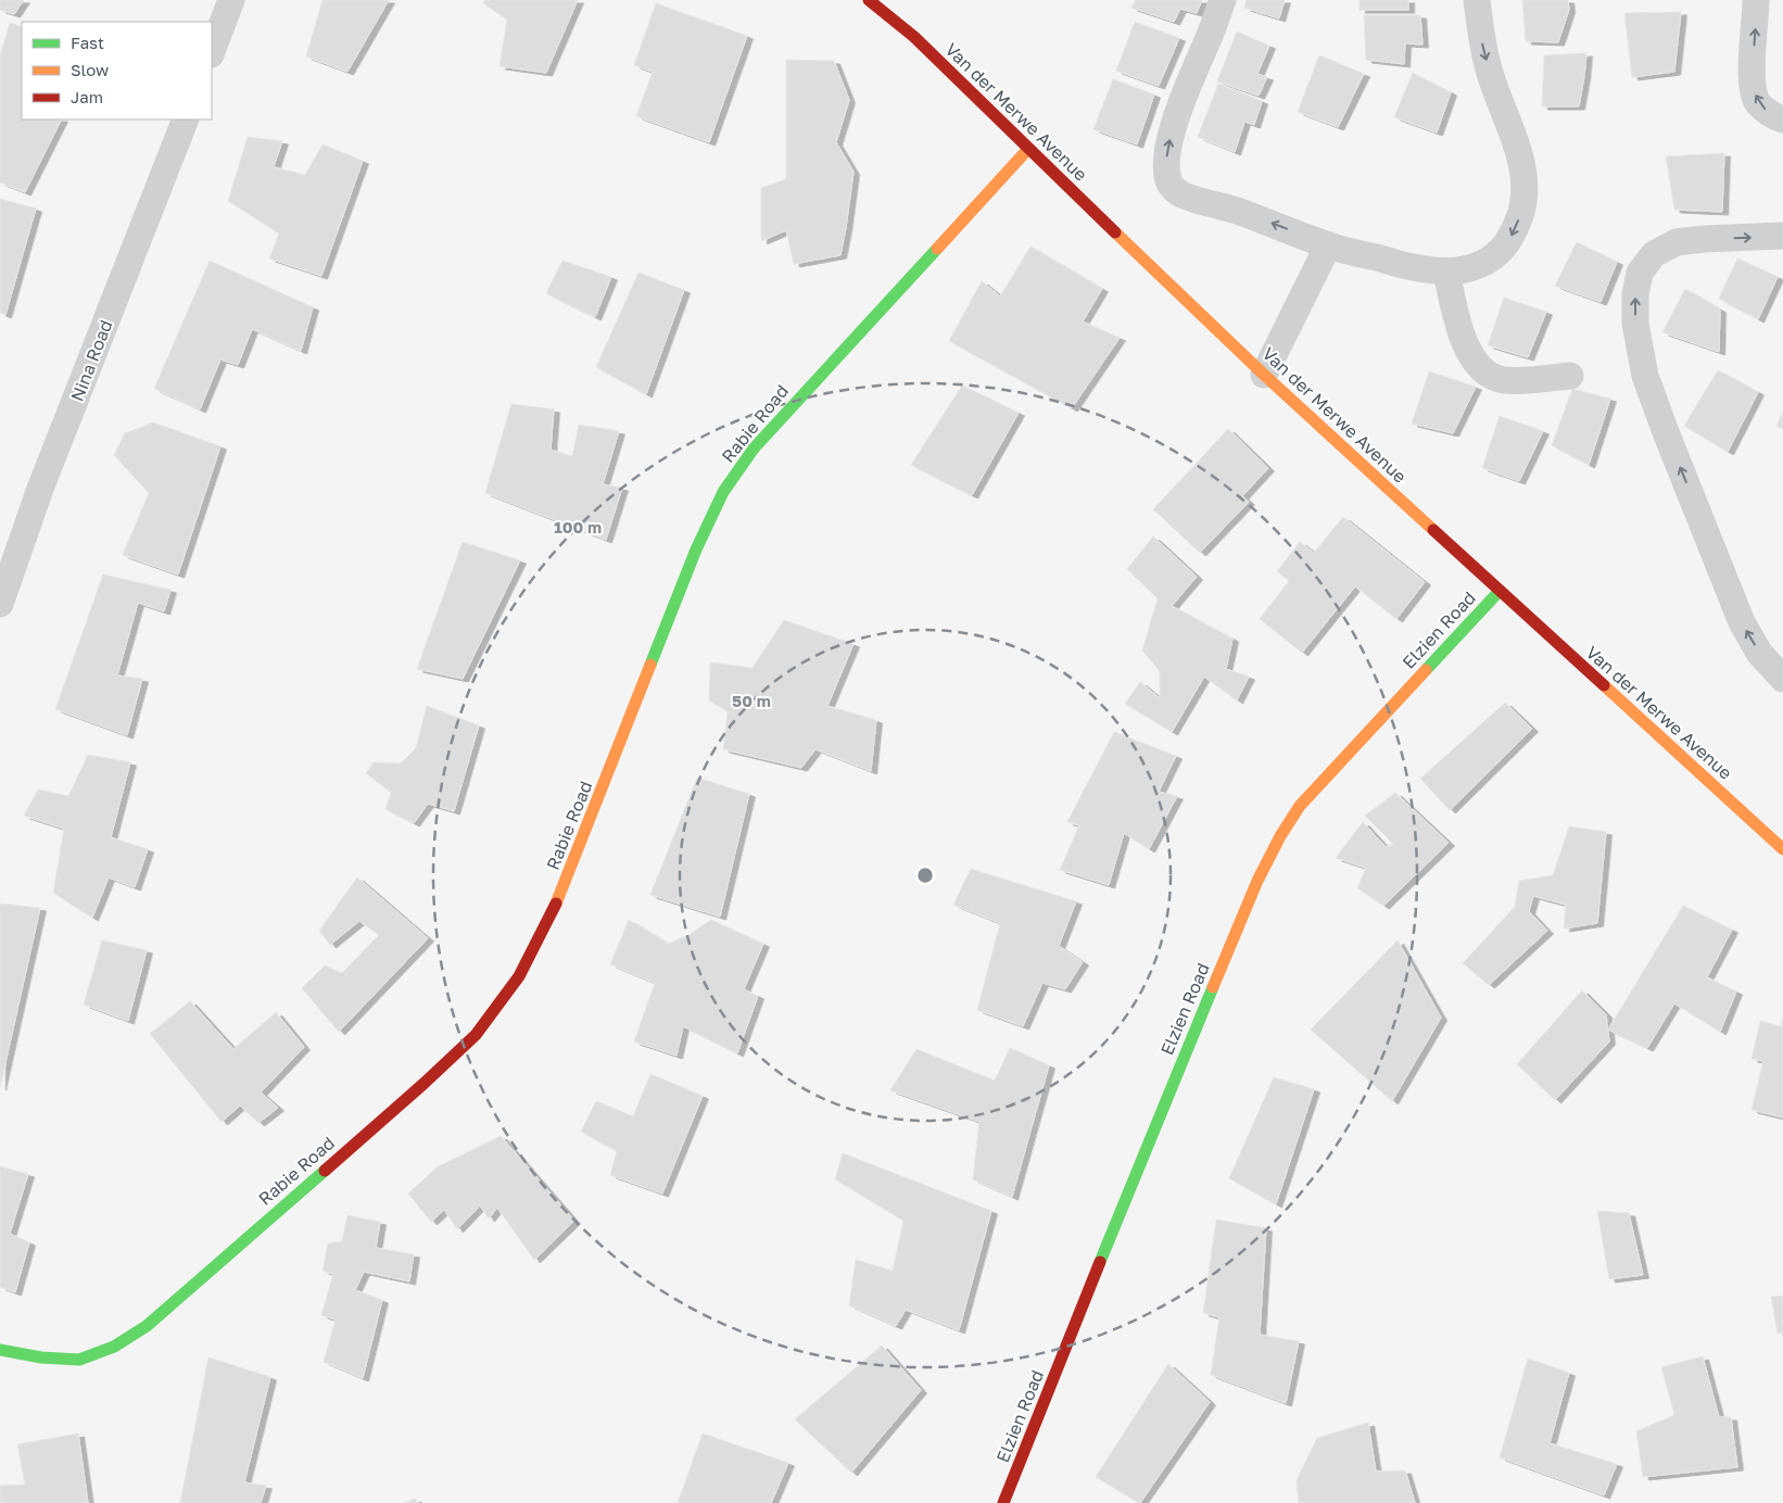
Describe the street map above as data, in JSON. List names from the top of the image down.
{
  "streets": {
    "street": [
      "Van der Merwe Avenue",
      "Nina Road",
      "Rabie Road",
      "Elzien Road"
    ]
  },
  "crossings": [
    ["Van der Merwe Avenue", "Rabie Road"],
    ["Van der Merwe Avenue", "Elzien Road"]
  ],
  "legend": ["Fast", "Slow", "Jam"],
  "rings": ["100 m", "50 m"]
}
